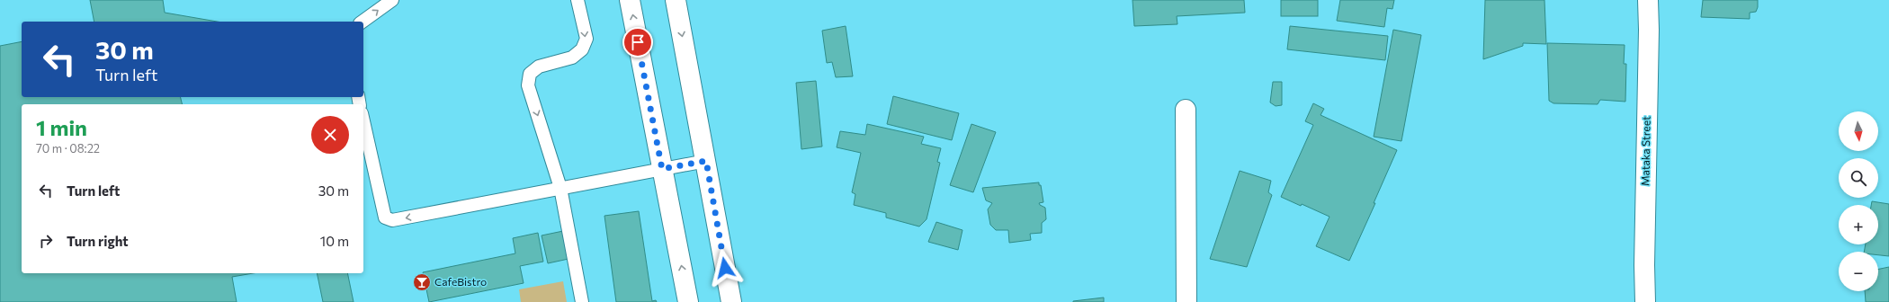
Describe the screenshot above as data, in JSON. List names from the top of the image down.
{
  "streets": {
    "street": ["Mataka Street"]
  },
  "places": {
    "bar": ["CafeBistro"]
  },
  "north": "bottom",
  "page": {
    "turn": ["30 m", "Turn left"],
    "heading": ["1 min", "70 m · 08:22"],
    "map_buttons": ["+", "−"],
    "list": [
      {
        "name": "Turn left",
        "value": "30 m"
      },
      {
        "name": "Turn right",
        "value": "10 m"
      }
    ]
  }
}
